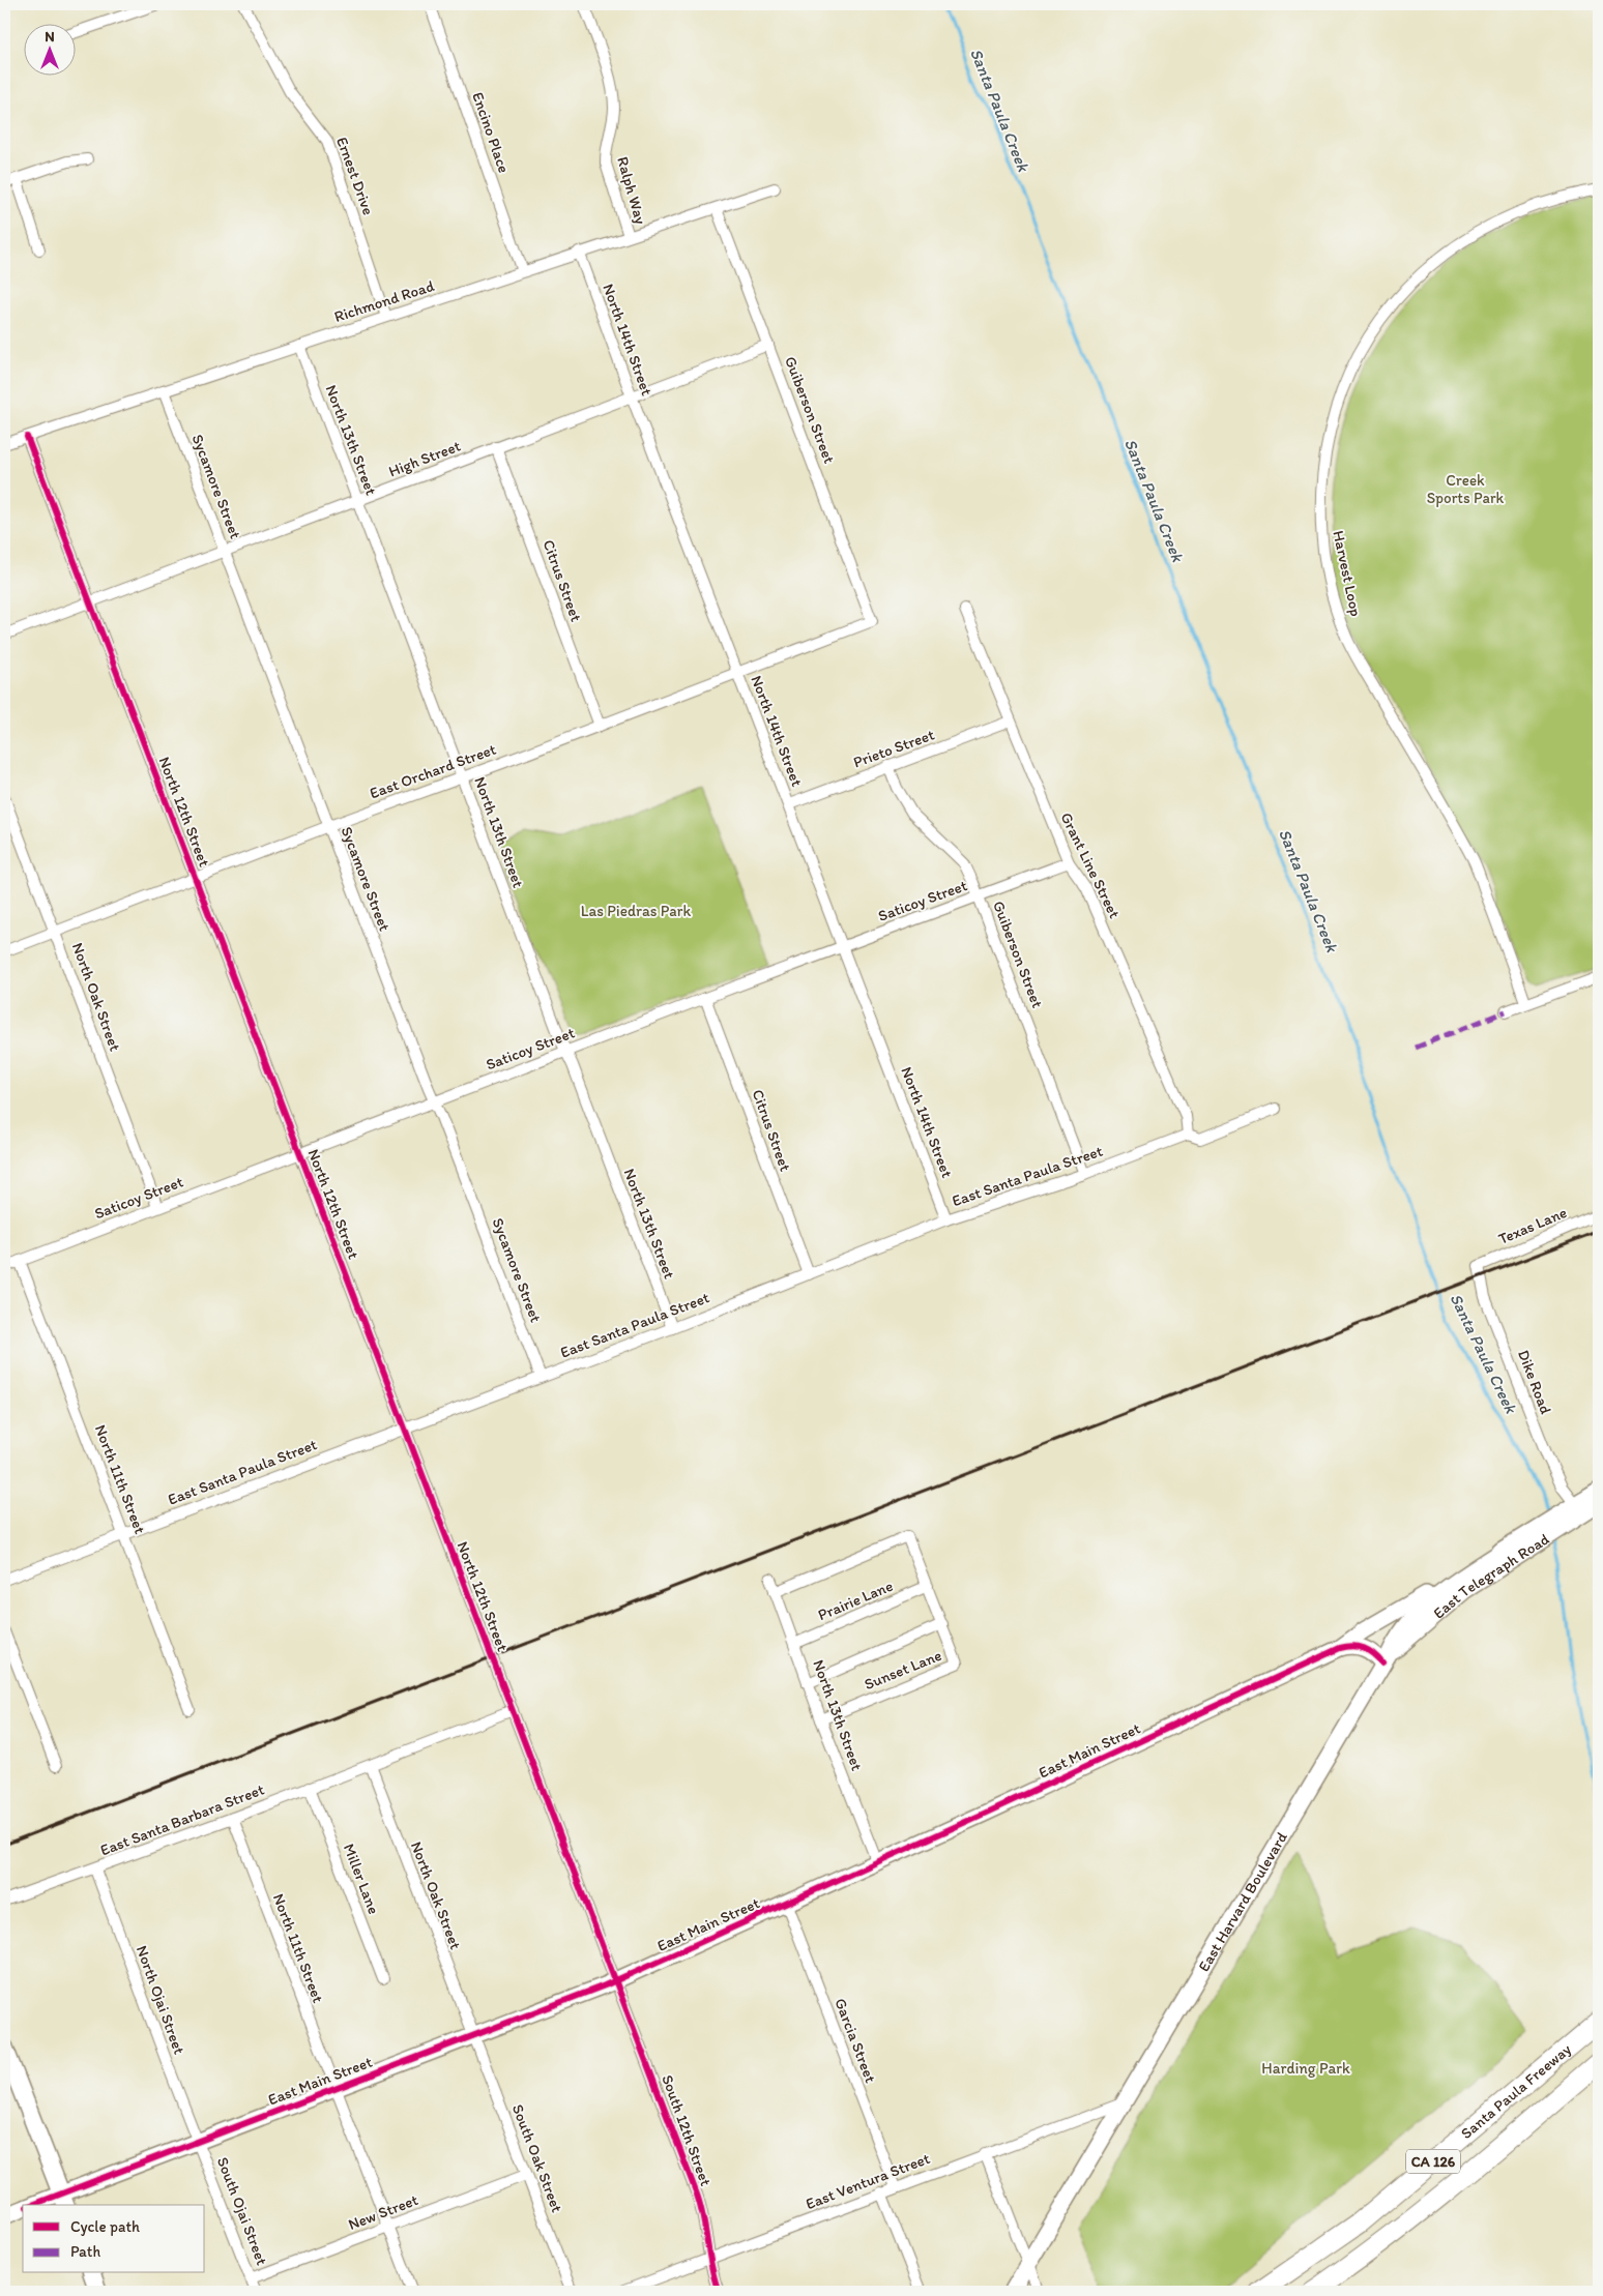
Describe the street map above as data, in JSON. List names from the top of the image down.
{
  "streets": {
    "highway": ["Santa Paula Freeway", "CA 126"],
    "street": [
      "Encino Place",
      "Ernest Drive",
      "Ralph Way",
      "Richmond Road",
      "North 14th Street",
      "Guiberson Street",
      "North 13th Street",
      "High Street",
      "Sycamore Street",
      "Harvest Loop",
      "Citrus Street",
      "Prieto Street",
      "East Orchard Street",
      "North 12th Street",
      "Grant Line Street",
      "Saticoy Street",
      "North Oak Street",
      "East Santa Paula Street",
      "Texas Lane",
      "Dike Road",
      "North 11th Street",
      "East Telegraph Road",
      "Prairie Lane",
      "Sunset Lane",
      "East Main Street",
      "East Santa Barbara Street",
      "Miller Lane",
      "East Harvard Boulevard",
      "North Ojai Street",
      "Garcia Street",
      "South 12th Street",
      "South Oak Street",
      "East Ventura Street",
      "South Ojai Street",
      "New Street"
    ]
  },
  "crossings": [
    ["Encino Place", "Richmond Road"],
    ["Ernest Drive", "Richmond Road"],
    ["Ralph Way", "Richmond Road"],
    ["Richmond Road", "North 14th Street"],
    ["Richmond Road", "Guiberson Street"],
    ["Richmond Road", "North 13th Street"],
    ["Richmond Road", "Sycamore Street"],
    ["Richmond Road", "North 12th Street"],
    ["North 14th Street", "High Street"],
    ["North 14th Street", "Prieto Street"],
    ["North 14th Street", "East Orchard Street"],
    ["North 14th Street", "Saticoy Street"],
    ["North 14th Street", "East Santa Paula Street"],
    ["Guiberson Street", "High Street"],
    ["Guiberson Street", "Prieto Street"],
    ["Guiberson Street", "East Orchard Street"],
    ["Guiberson Street", "Saticoy Street"],
    ["Guiberson Street", "East Santa Paula Street"],
    ["North 13th Street", "High Street"],
    ["North 13th Street", "East Orchard Street"],
    ["North 13th Street", "Saticoy Street"],
    ["North 13th Street", "East Santa Paula Street"],
    ["North 13th Street", "Prairie Lane"],
    ["North 13th Street", "Sunset Lane"],
    ["North 13th Street", "East Main Street"],
    ["High Street", "Sycamore Street"],
    ["High Street", "Citrus Street"],
    ["High Street", "North 12th Street"],
    ["Sycamore Street", "East Orchard Street"],
    ["Sycamore Street", "Saticoy Street"],
    ["Sycamore Street", "East Santa Paula Street"],
    ["Citrus Street", "East Orchard Street"],
    ["Citrus Street", "Saticoy Street"],
    ["Citrus Street", "East Santa Paula Street"],
    ["Prieto Street", "Grant Line Street"],
    ["East Orchard Street", "North 12th Street"],
    ["East Orchard Street", "North Oak Street"],
    ["North 12th Street", "Saticoy Street"],
    ["North 12th Street", "East Santa Paula Street"],
    ["North 12th Street", "East Main Street"],
    ["North 12th Street", "East Santa Barbara Street"],
    ["North 12th Street", "South 12th Street"],
    ["Grant Line Street", "Saticoy Street"],
    ["Grant Line Street", "East Santa Paula Street"],
    ["Saticoy Street", "North Oak Street"],
    ["Saticoy Street", "North 11th Street"],
    ["North Oak Street", "East Main Street"],
    ["North Oak Street", "East Santa Barbara Street"],
    ["North Oak Street", "South Oak Street"],
    ["East Santa Paula Street", "North 11th Street"],
    ["Texas Lane", "Dike Road"],
    ["Dike Road", "East Telegraph Road"],
    ["North 11th Street", "East Main Street"],
    ["North 11th Street", "East Santa Barbara Street"],
    ["North 11th Street", "New Street"],
    ["East Telegraph Road", "East Main Street"],
    ["East Telegraph Road", "East Harvard Boulevard"],
    ["East Main Street", "East Harvard Boulevard"],
    ["East Main Street", "North Ojai Street"],
    ["East Main Street", "Garcia Street"],
    ["East Main Street", "South 12th Street"],
    ["East Main Street", "South Oak Street"],
    ["East Main Street", "South Ojai Street"],
    ["East Santa Barbara Street", "Miller Lane"],
    ["East Santa Barbara Street", "North Ojai Street"],
    ["East Harvard Boulevard", "East Ventura Street"],
    ["North Ojai Street", "South Ojai Street"],
    ["Garcia Street", "East Ventura Street"],
    ["South 12th Street", "East Ventura Street"],
    ["South Oak Street", "New Street"],
    ["South Ojai Street", "New Street"]
  ],
  "water": ["Santa Paula Creek"],
  "parks": ["Creek Sports Park", "Las Piedras Park", "Harding Park"],
  "legend": ["Cycle path", "Path"],
  "north": "top"
}
